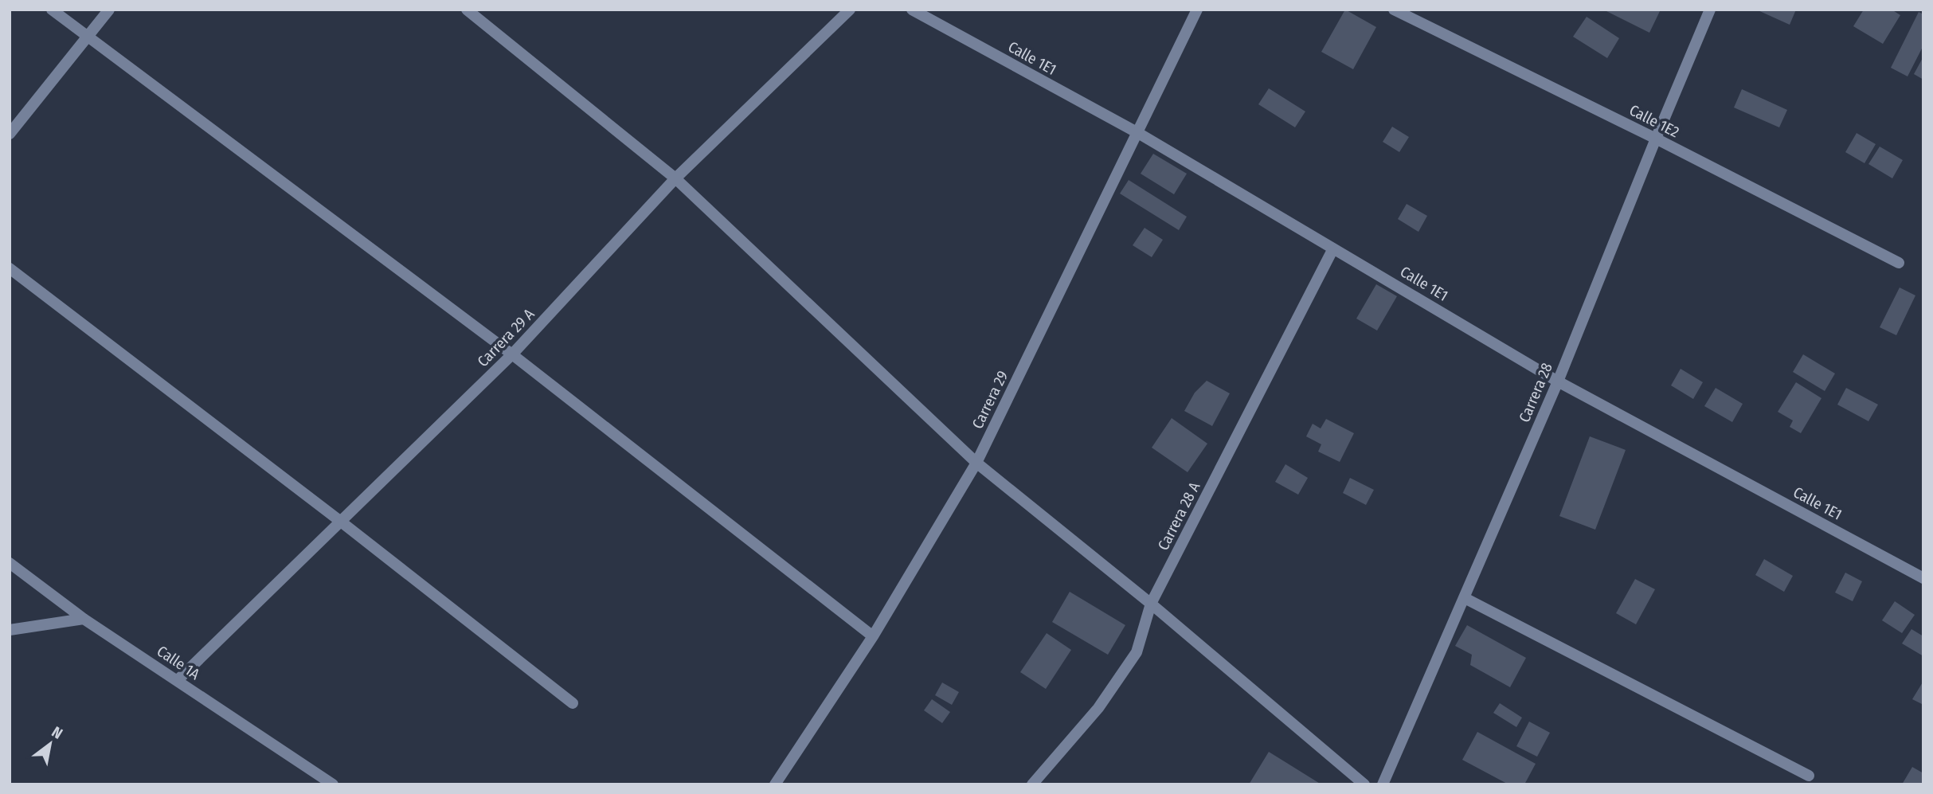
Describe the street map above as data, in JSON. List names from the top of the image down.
{
  "streets": {
    "street": [
      "Calle 1E1",
      "Calle 1E2",
      "Carrera 29 A",
      "Carrera 28",
      "Carrera 29",
      "Carrera 28 A",
      "Calle 1A"
    ]
  },
  "crossings": [
    ["Calle 1E1", "Carrera 28"],
    ["Calle 1E1", "Carrera 29"],
    ["Calle 1E1", "Carrera 28 A"],
    ["Calle 1E2", "Carrera 28"],
    ["Carrera 29 A", "Calle 1A"]
  ],
  "north": "top right"
}
